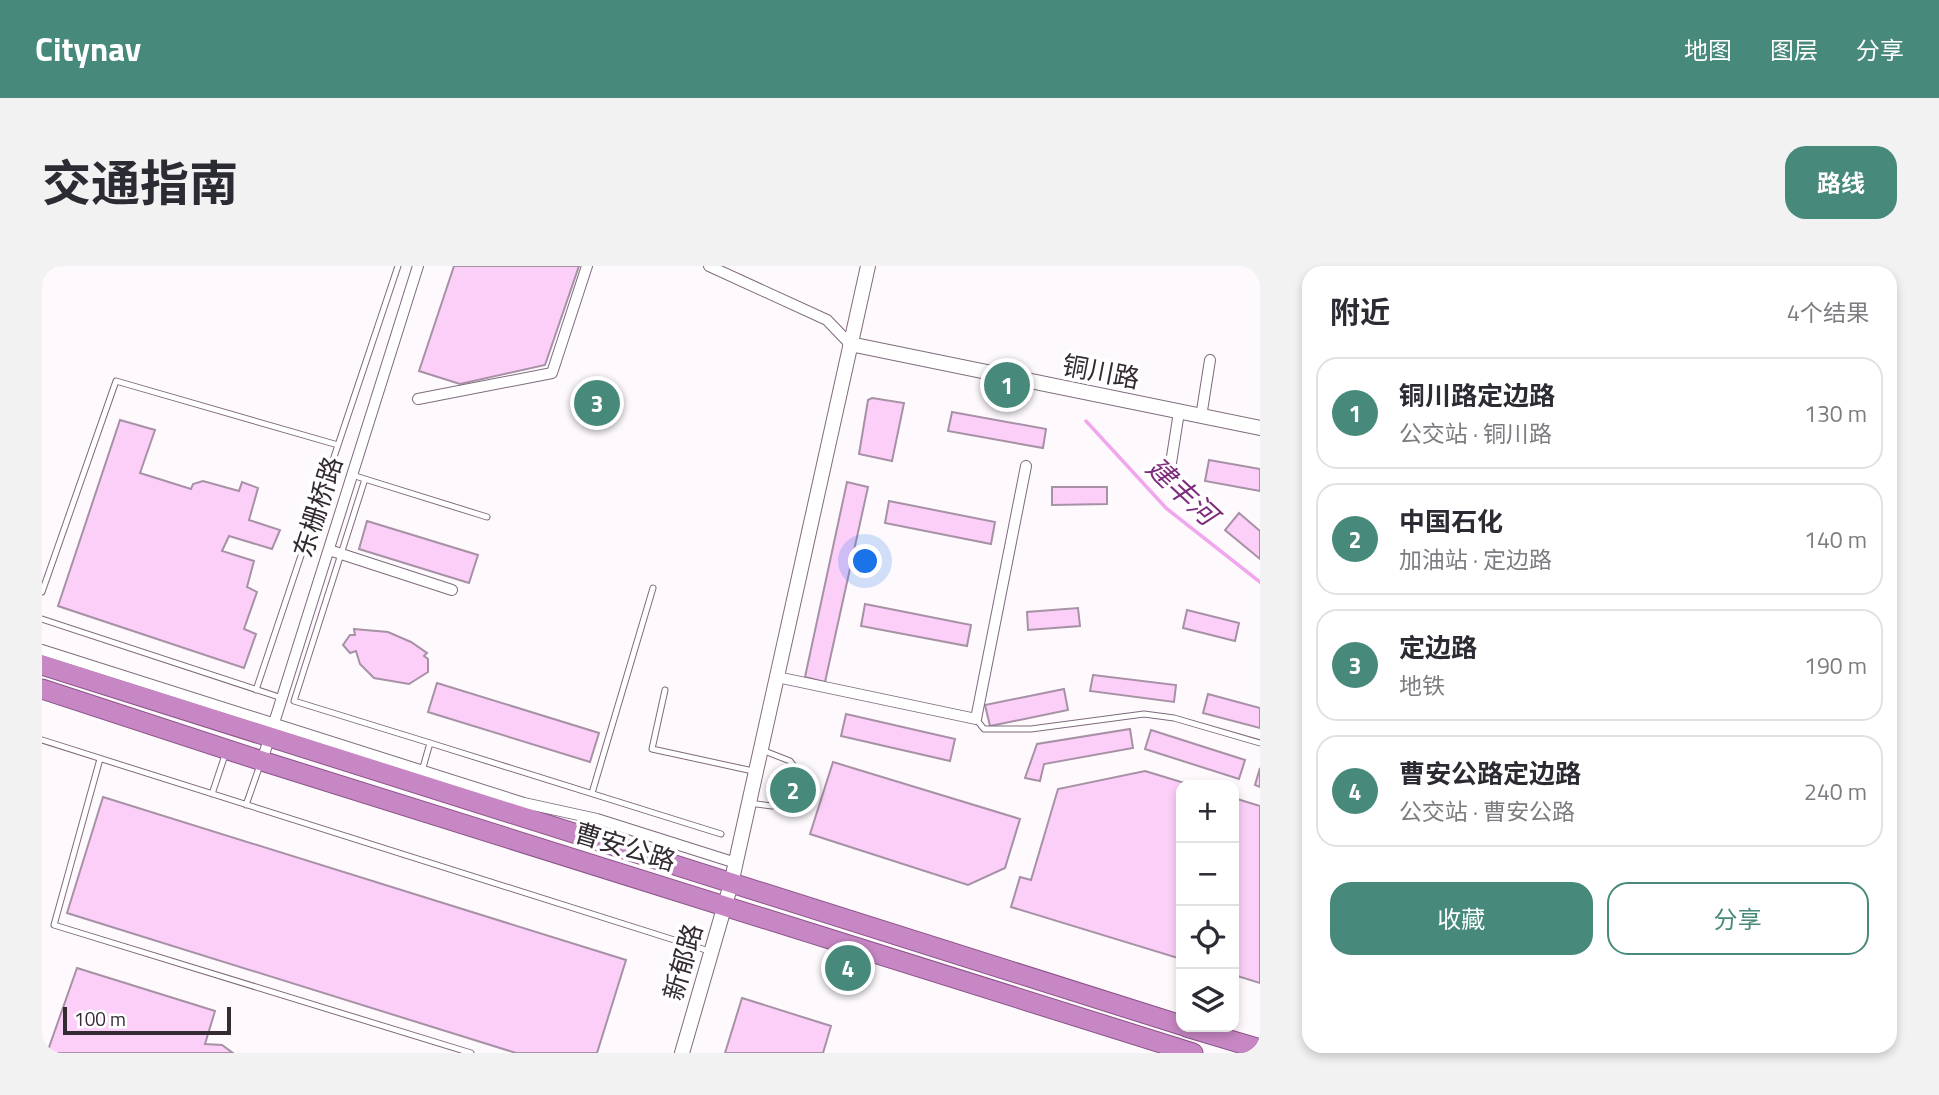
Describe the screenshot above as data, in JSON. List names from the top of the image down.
{
  "streets": {
    "highway": ["曹安公路"],
    "street": ["铜川路", "东栅桥路", "新郁路"]
  },
  "crossings": [
    ["铜川路", "新郁路"],
    ["东栅桥路", "曹安公路"],
    ["曹安公路", "新郁路"]
  ],
  "water": ["建丰河"],
  "scale_bar": "100 m",
  "page": {
    "header": "Citynav",
    "nav": ["地图", "图层", "分享"],
    "title": "交通指南",
    "buttons": [
      "路线",
      ["收藏", "分享"]
    ],
    "heading": ["附近", "4个结果"],
    "list": [
      {
        "mark": "1",
        "name": "铜川路定边路",
        "note": "公交站 · 铜川路",
        "value": "130 m"
      },
      {
        "mark": "2",
        "name": "中国石化",
        "note": "加油站 · 定边路",
        "value": "140 m"
      },
      {
        "mark": "3",
        "name": "定边路",
        "note": "地铁",
        "value": "190 m"
      },
      {
        "mark": "4",
        "name": "曹安公路定边路",
        "note": "公交站 · 曹安公路",
        "value": "240 m"
      }
    ],
    "pins": [
      "1",
      "3",
      "2",
      "4"
    ],
    "map_buttons": ["+", "−"],
    "scale": "100 m"
  }
}
